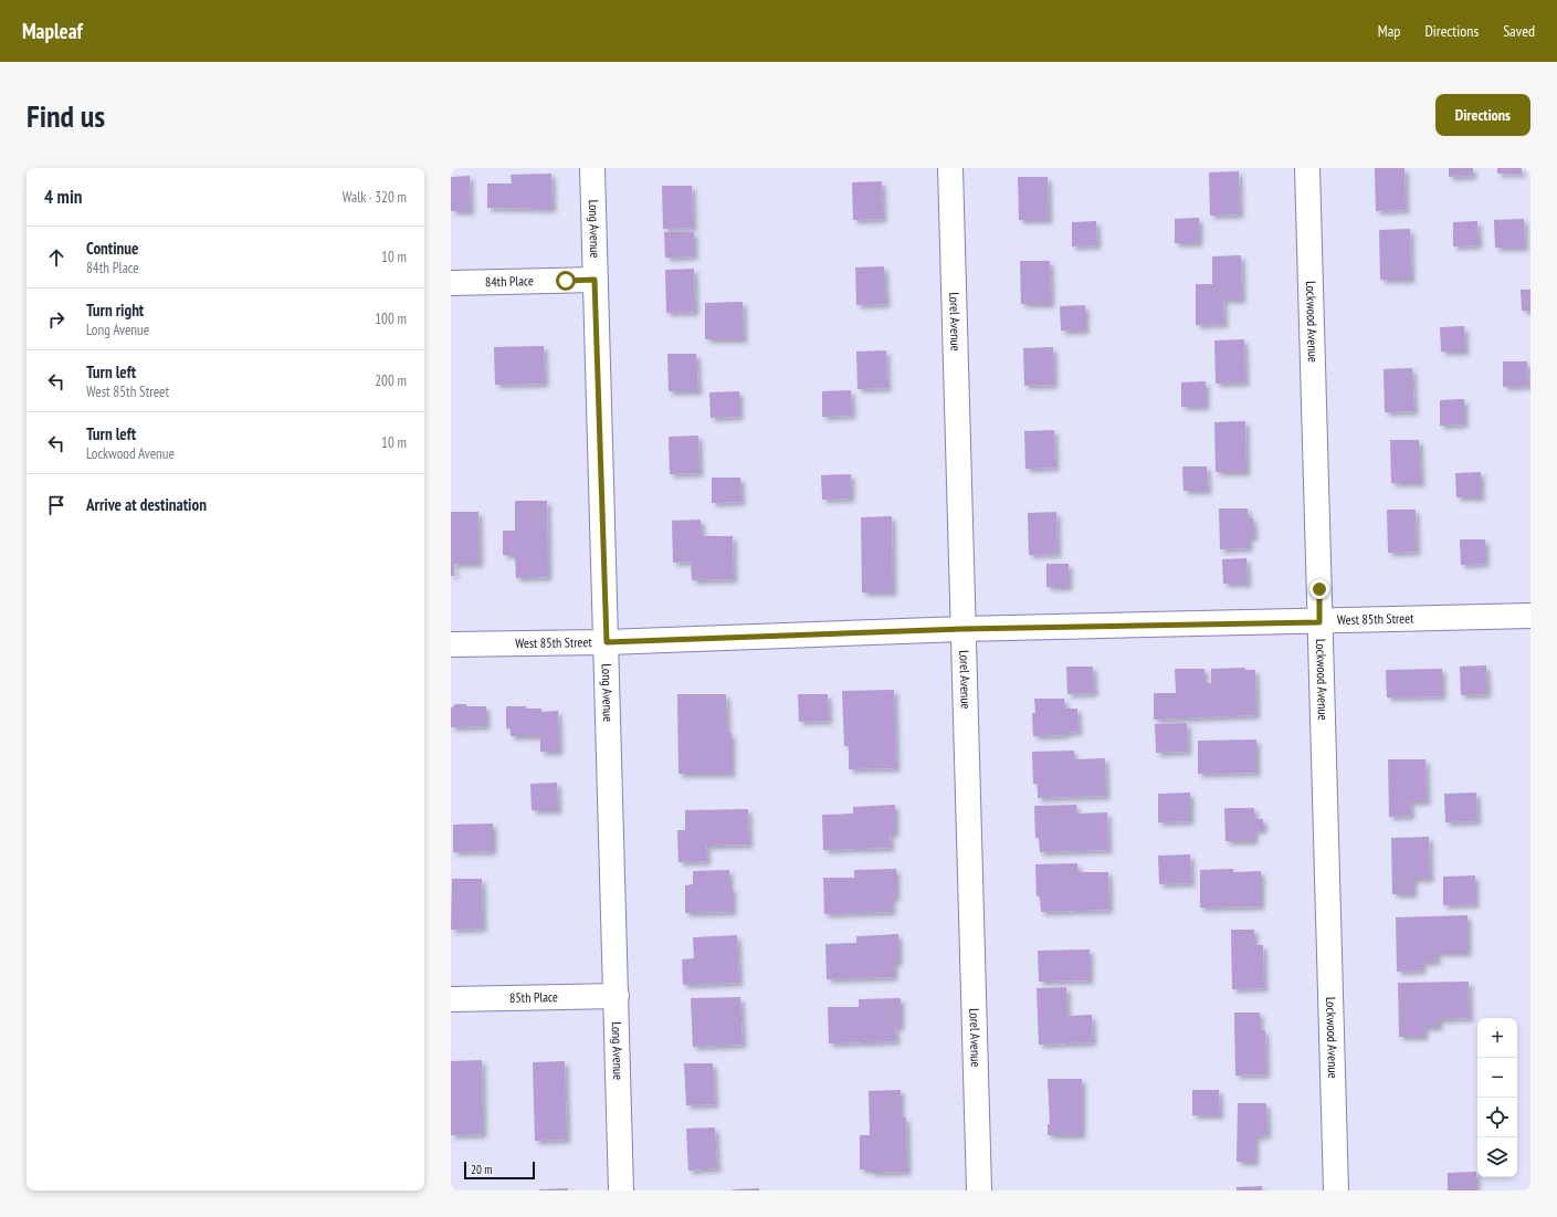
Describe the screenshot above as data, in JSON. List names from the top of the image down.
{
  "streets": {
    "street": [
      "Long Avenue",
      "84th Place",
      "Lorel Avenue",
      "Lockwood Avenue",
      "West 85th Street",
      "85th Place"
    ]
  },
  "crossings": [
    ["Long Avenue", "84th Place"],
    ["Long Avenue", "West 85th Street"],
    ["Long Avenue", "85th Place"],
    ["Lorel Avenue", "West 85th Street"],
    ["Lockwood Avenue", "West 85th Street"]
  ],
  "scale_bar": "20 m",
  "page": {
    "header": "Mapleaf",
    "nav": ["Map", "Directions", "Saved"],
    "buttons": "Directions",
    "title": "Find us",
    "heading": ["4 min", "Walk · 320 m"],
    "list": [
      ["Continue", "84th Place", "10 m"],
      ["Turn right", "Long Avenue", "100 m"],
      ["Turn left", "West 85th Street", "200 m"],
      ["Turn left", "Lockwood Avenue", "10 m"],
      "Arrive at destination"
    ],
    "map_buttons": ["+", "−"],
    "scale": "20 m"
  }
}
